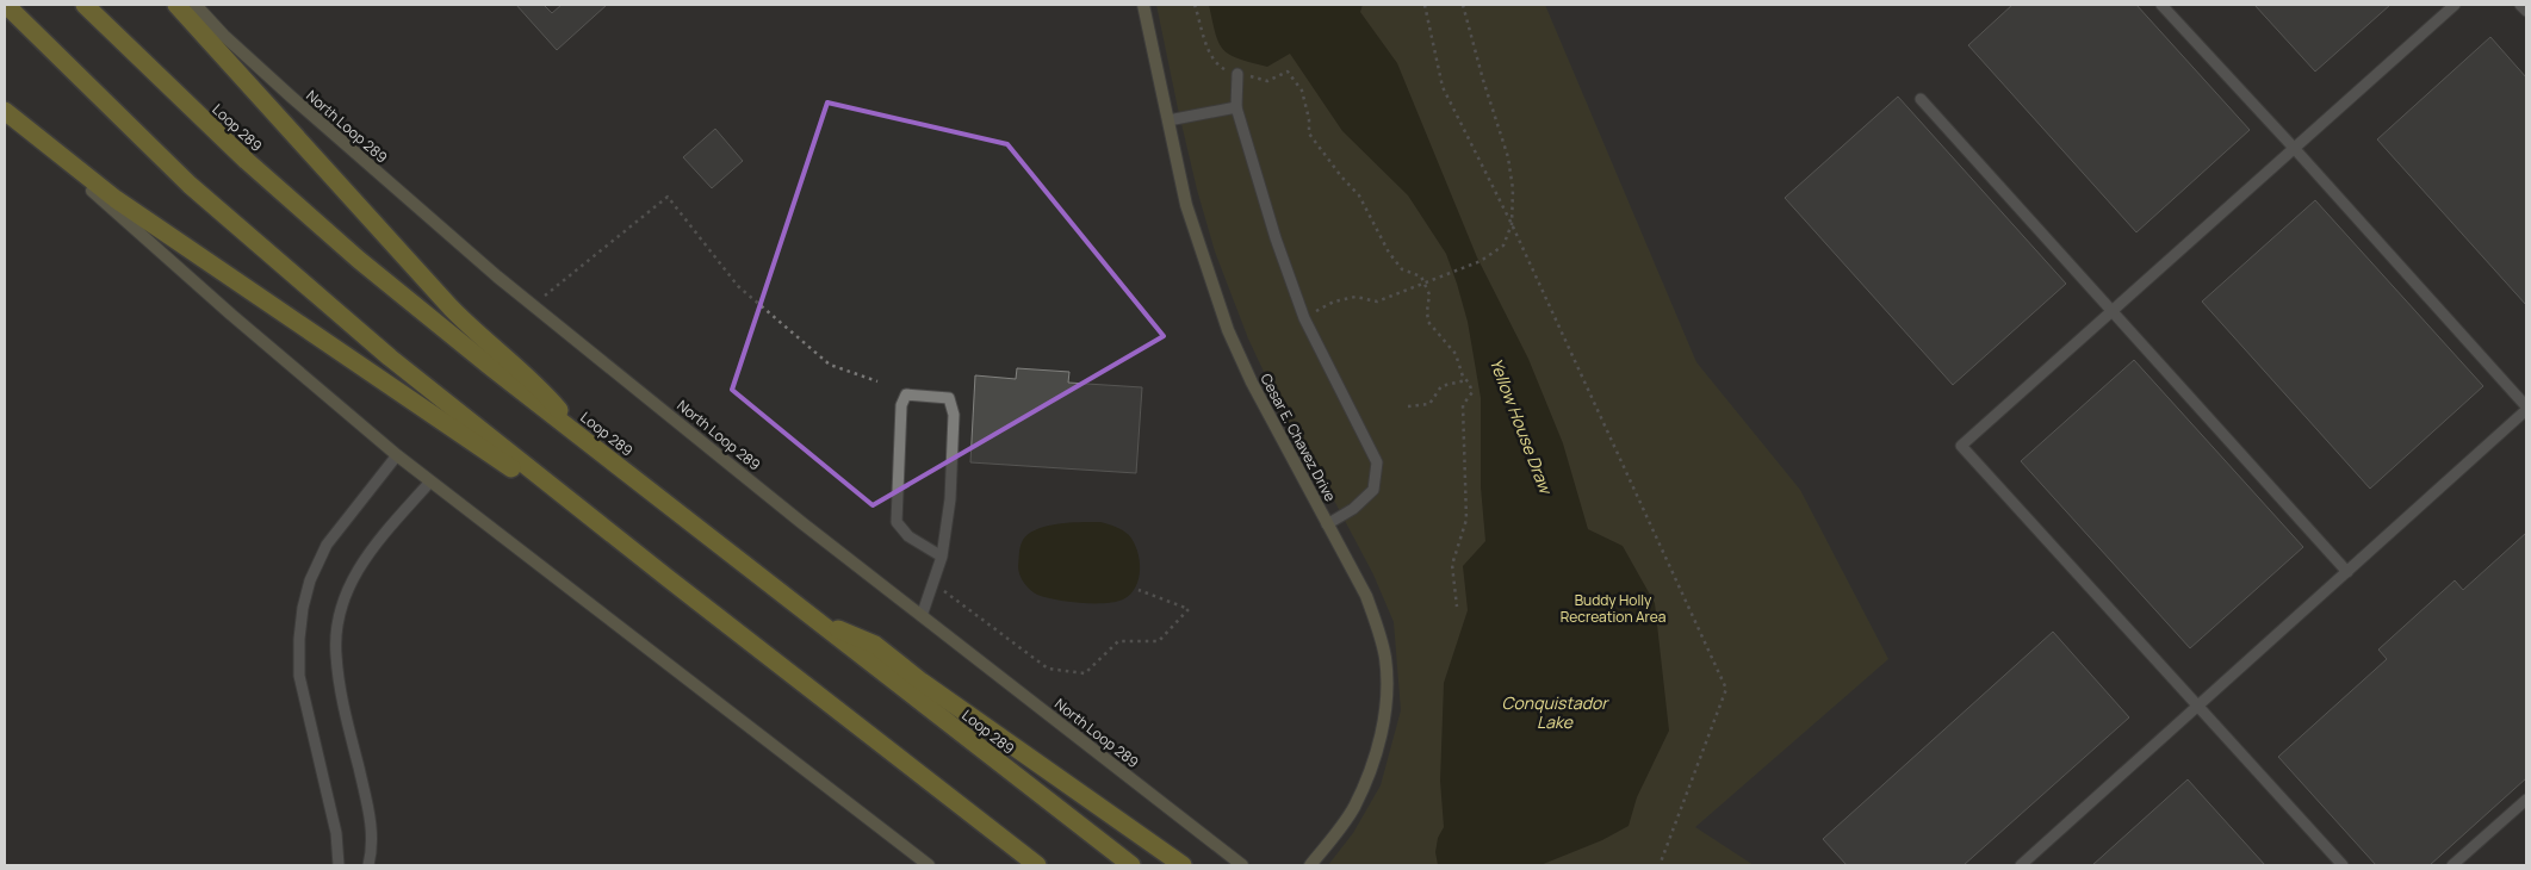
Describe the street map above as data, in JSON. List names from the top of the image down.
{
  "streets": {
    "highway": ["Loop 289"],
    "main road": ["North Loop 289", "Cesar E. Chavez Drive"]
  },
  "water": ["Yellow House Draw", "Conquistador Lake"],
  "parks": ["Buddy Holly Recreation Area"]
}
